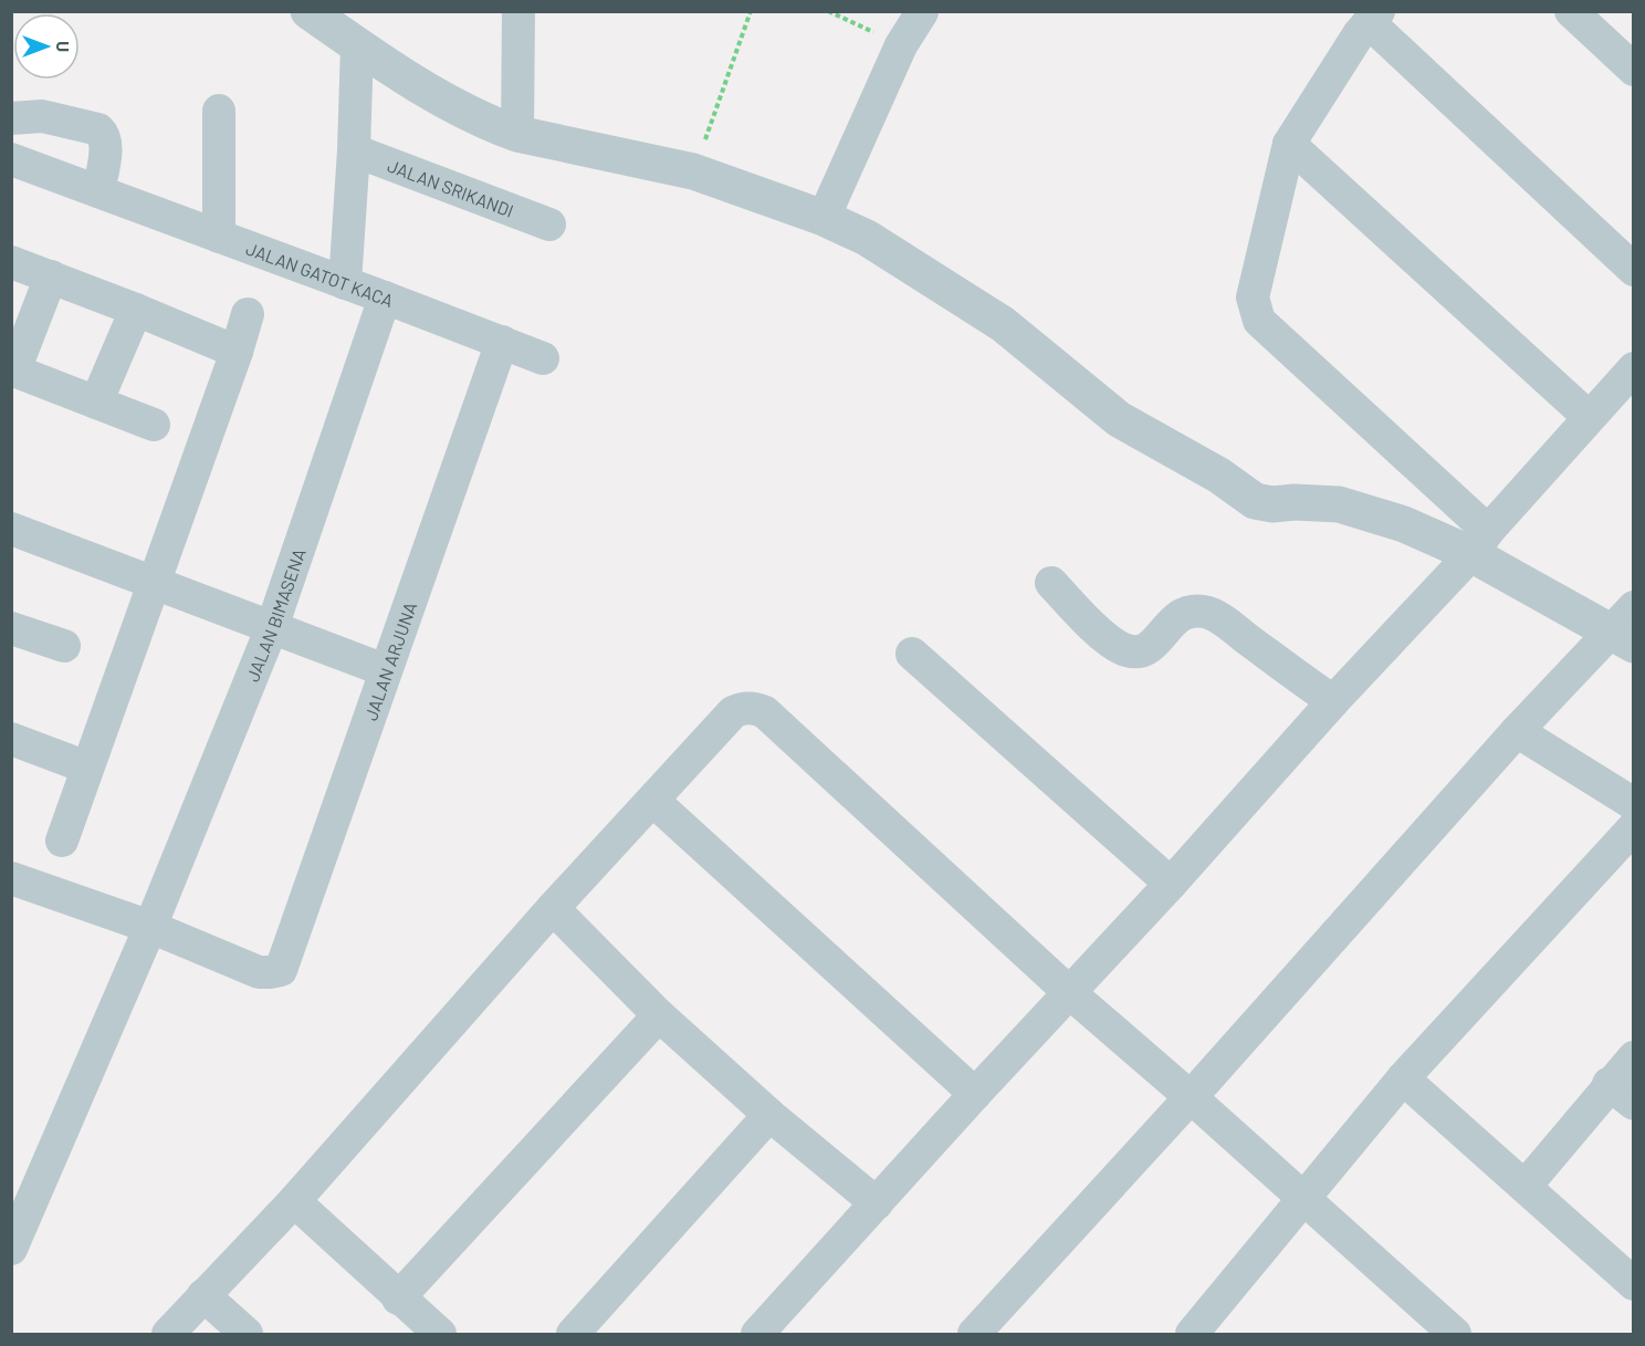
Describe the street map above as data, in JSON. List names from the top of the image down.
{
  "streets": {
    "street": [
      "JALAN SRIKANDI",
      "JALAN GATOT KACA",
      "JALAN BIMASENA",
      "JALAN ARJUNA"
    ]
  },
  "crossings": [
    ["JALAN GATOT KACA", "JALAN BIMASENA"],
    ["JALAN GATOT KACA", "JALAN ARJUNA"],
    ["JALAN BIMASENA", "JALAN ARJUNA"]
  ],
  "north": "right"
}
